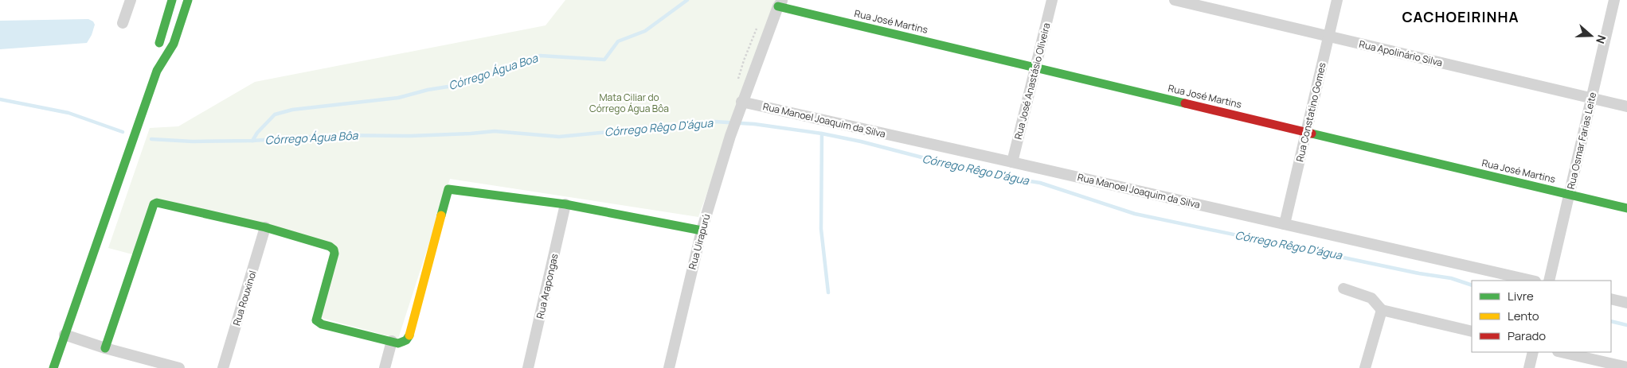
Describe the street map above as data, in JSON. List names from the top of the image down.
{
  "streets": {
    "main road": ["Rua José Martins"],
    "street": [
      "Rua Apolinário Silva",
      "Rua José Anastásio Oliveira",
      "Rua Constatino Gomes",
      "Rua Manoel Joaquim da Silva",
      "Rua Osmar Farias Leite",
      "Rua Uirapurú",
      "Rua Arapongas",
      "Rua Rouxinol"
    ]
  },
  "crossings": [
    ["Rua José Martins", "Rua José Anastásio Oliveira"],
    ["Rua José Martins", "Rua Constatino Gomes"],
    ["Rua José Martins", "Rua Osmar Farias Leite"],
    ["Rua José Martins", "Rua Uirapurú"],
    ["Rua Apolinário Silva", "Rua Constatino Gomes"],
    ["Rua Apolinário Silva", "Rua Osmar Farias Leite"],
    ["Rua José Anastásio Oliveira", "Rua Manoel Joaquim da Silva"],
    ["Rua Constatino Gomes", "Rua Manoel Joaquim da Silva"],
    ["Rua Manoel Joaquim da Silva", "Rua Uirapurú"]
  ],
  "districts": ["CACHOEIRINHA"],
  "water": ["Córrego Água Boa", "Córrego Rêgo D'água", "Córrego Água Bôa"],
  "parks": ["Mata Ciliar do Córrego Água Bôa"],
  "legend": ["Livre", "Lento", "Parado"],
  "north": "right"
}
